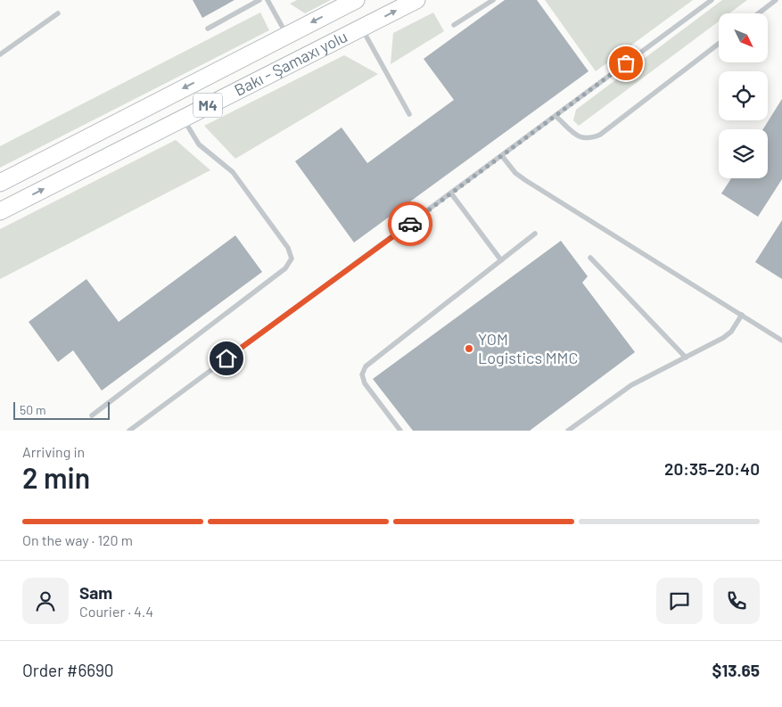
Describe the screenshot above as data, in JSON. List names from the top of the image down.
{
  "streets": {
    "highway": ["Bakı - Şamaxı yolu", "M4"]
  },
  "places": ["YOM Logistics MMC"],
  "scale_bar": "50 m",
  "north": "bottom right",
  "page": {
    "scale": "50 m",
    "heading": ["2 min", "Arriving in", "20:35–20:40"],
    "panel": [
      "Sam",
      "Courier · 4.4",
      "Order #6690",
      "$13.65"
    ],
    "bar": "On the way · 120 m"
  }
}
